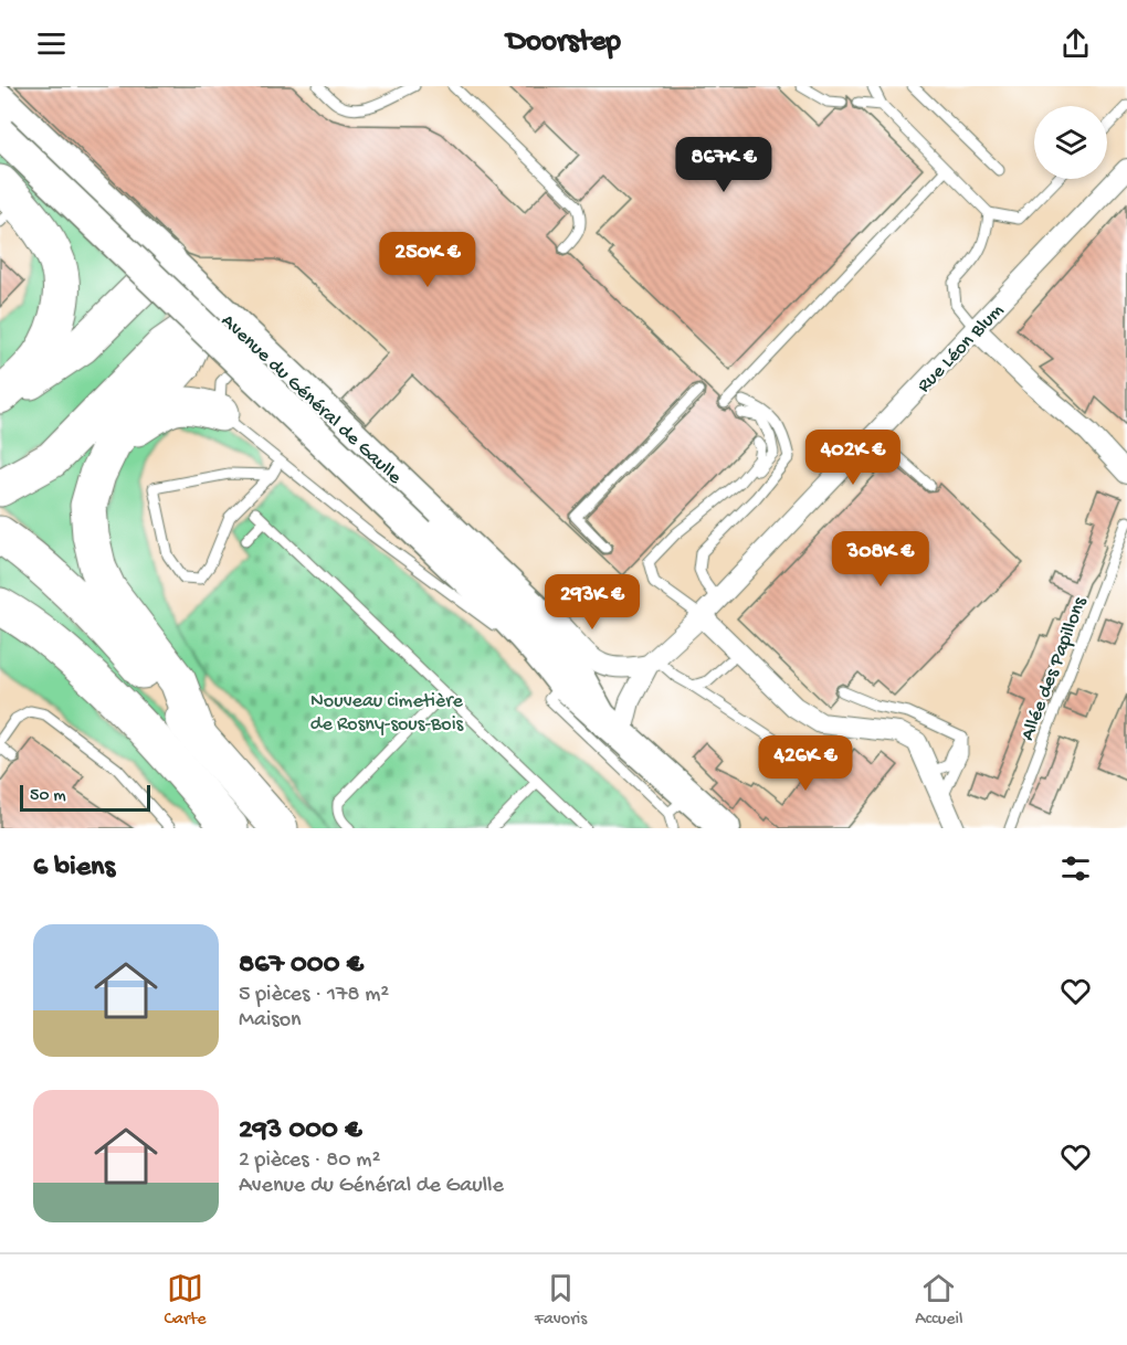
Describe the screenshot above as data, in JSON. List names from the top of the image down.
{
  "streets": {
    "main road": ["Avenue du Général de Gaulle"],
    "street": ["Rue Léon Blum"],
    "lane": ["Allée des Papillons"]
  },
  "crossings": [
    ["Rue Léon Blum", "Avenue du Général de Gaulle"]
  ],
  "parks": ["Nouveau cimetière de Rosny-sous-Bois"],
  "scale_bar": "50 m",
  "page": {
    "header": "Doorstep",
    "price": [
      "867K €",
      "250K €",
      "402K €",
      "308K €",
      "293K €",
      "426K €"
    ],
    "scale": "50 m",
    "heading": "6 biens",
    "list": [
      {
        "name": "867 000 €",
        "note": "5 pièces · 178 m² · Maison"
      },
      {
        "name": "293 000 €",
        "note": "2 pièces · 80 m² · Avenue du Général de Gaulle"
      }
    ],
    "tabs": ["Carte", "Favoris", "Accueil"]
  }
}
